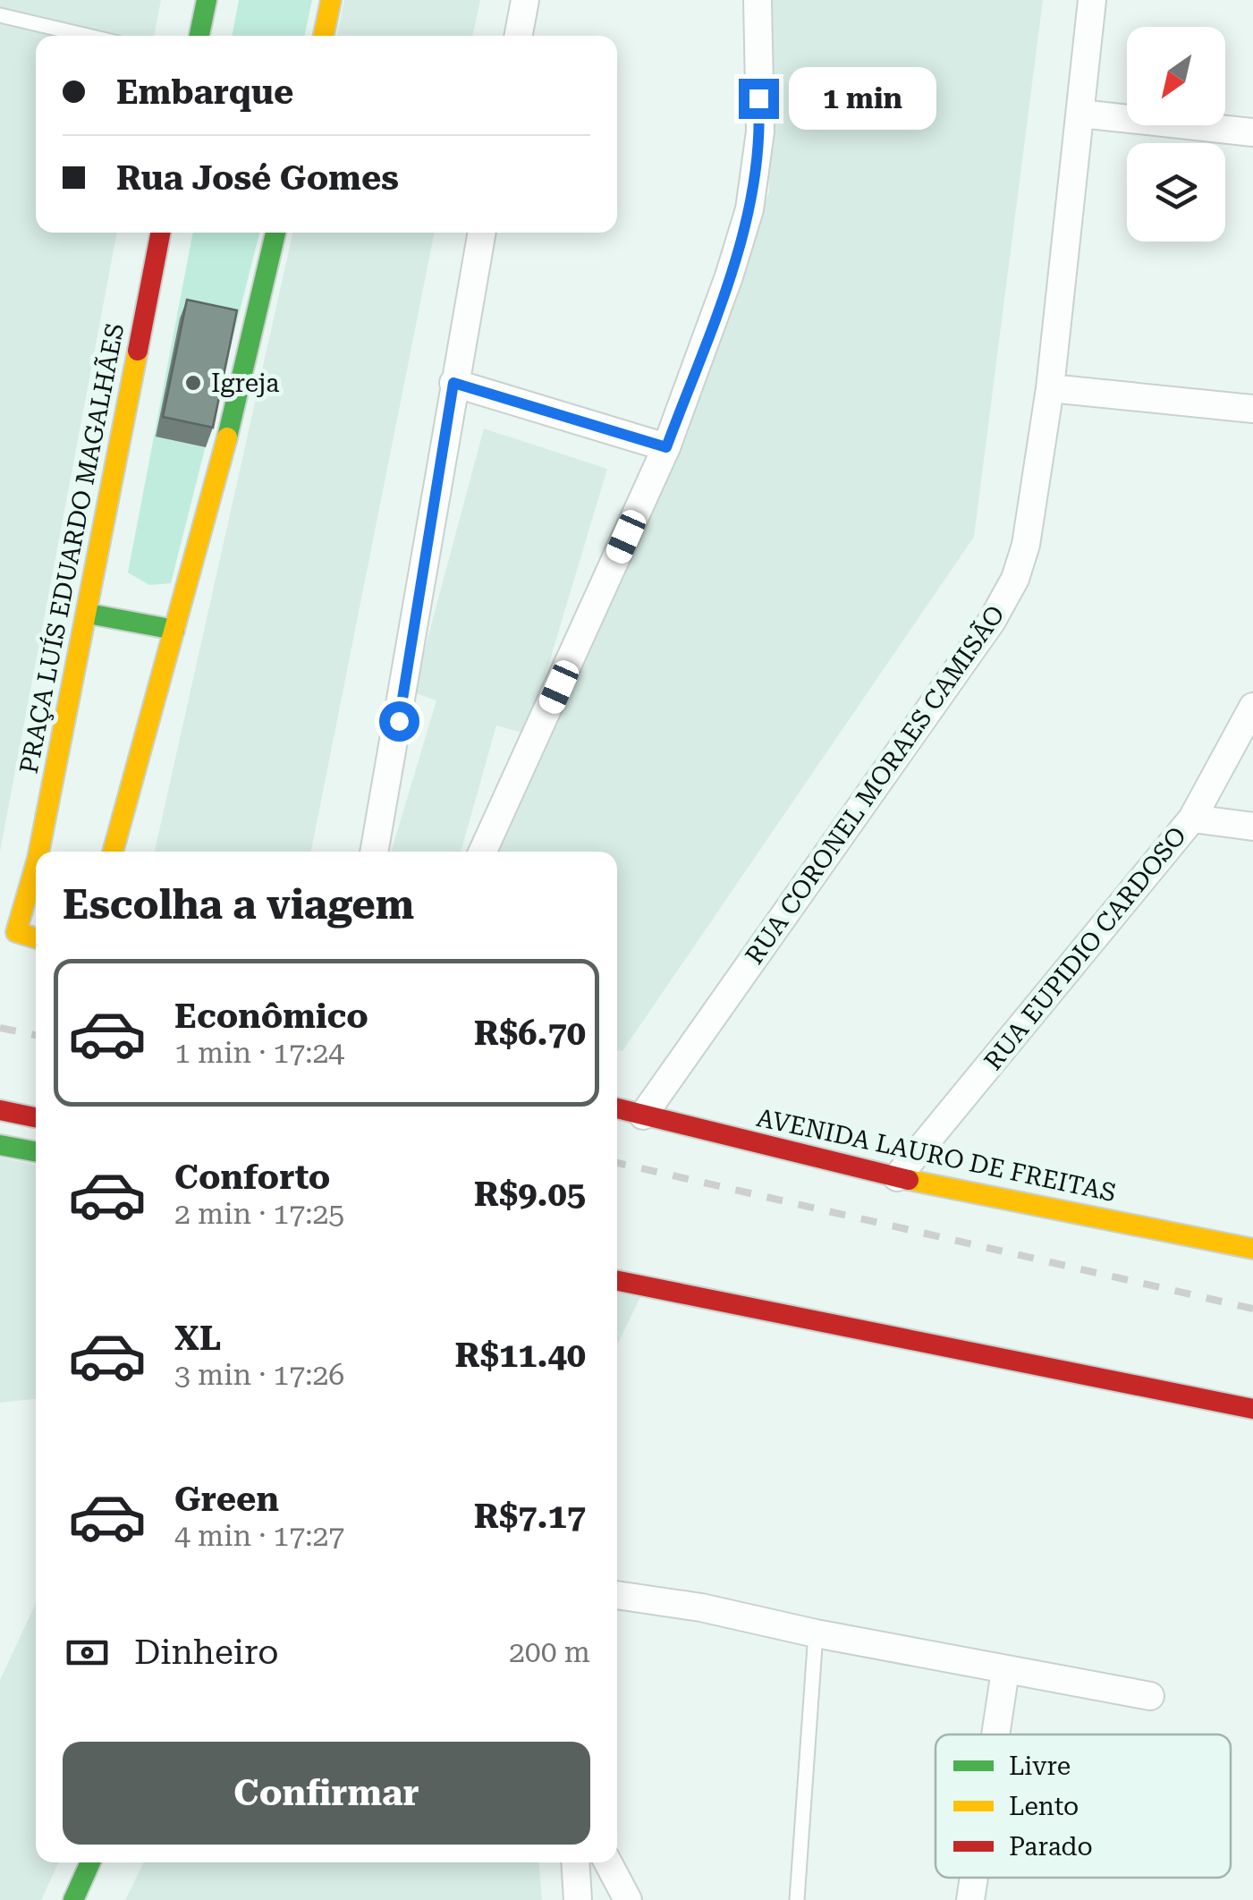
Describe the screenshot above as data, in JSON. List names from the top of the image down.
{
  "streets": {
    "main road": ["PRAÇA LUÍS EDUARDO MAGALHÃES", "AVENIDA LAURO DE FREITAS"],
    "street": ["RUA CORONEL MORAES CAMISÃO", "RUA EUPIDIO CARDOSO"]
  },
  "crossings": [
    ["RUA CORONEL MORAES CAMISÃO", "AVENIDA LAURO DE FREITAS"],
    ["RUA EUPIDIO CARDOSO", "AVENIDA LAURO DE FREITAS"]
  ],
  "places": ["Igreja"],
  "legend": ["Livre", "Lento", "Parado"],
  "north": "bottom left",
  "page": {
    "banner": ["Embarque", "Rua José Gomes"],
    "bubble": "1 min",
    "heading": "Escolha a viagem",
    "list": [
      {
        "name": "Econômico",
        "note": "1 min · 17:24",
        "value": "R$6.70"
      },
      {
        "name": "Conforto",
        "note": "2 min · 17:25",
        "value": "R$9.05"
      },
      {
        "name": "XL",
        "note": "3 min · 17:26",
        "value": "R$11.40"
      },
      {
        "name": "Green",
        "note": "4 min · 17:27",
        "value": "R$7.17"
      }
    ],
    "pay": ["Dinheiro", "200 m"],
    "buttons": "Confirmar"
  }
}
